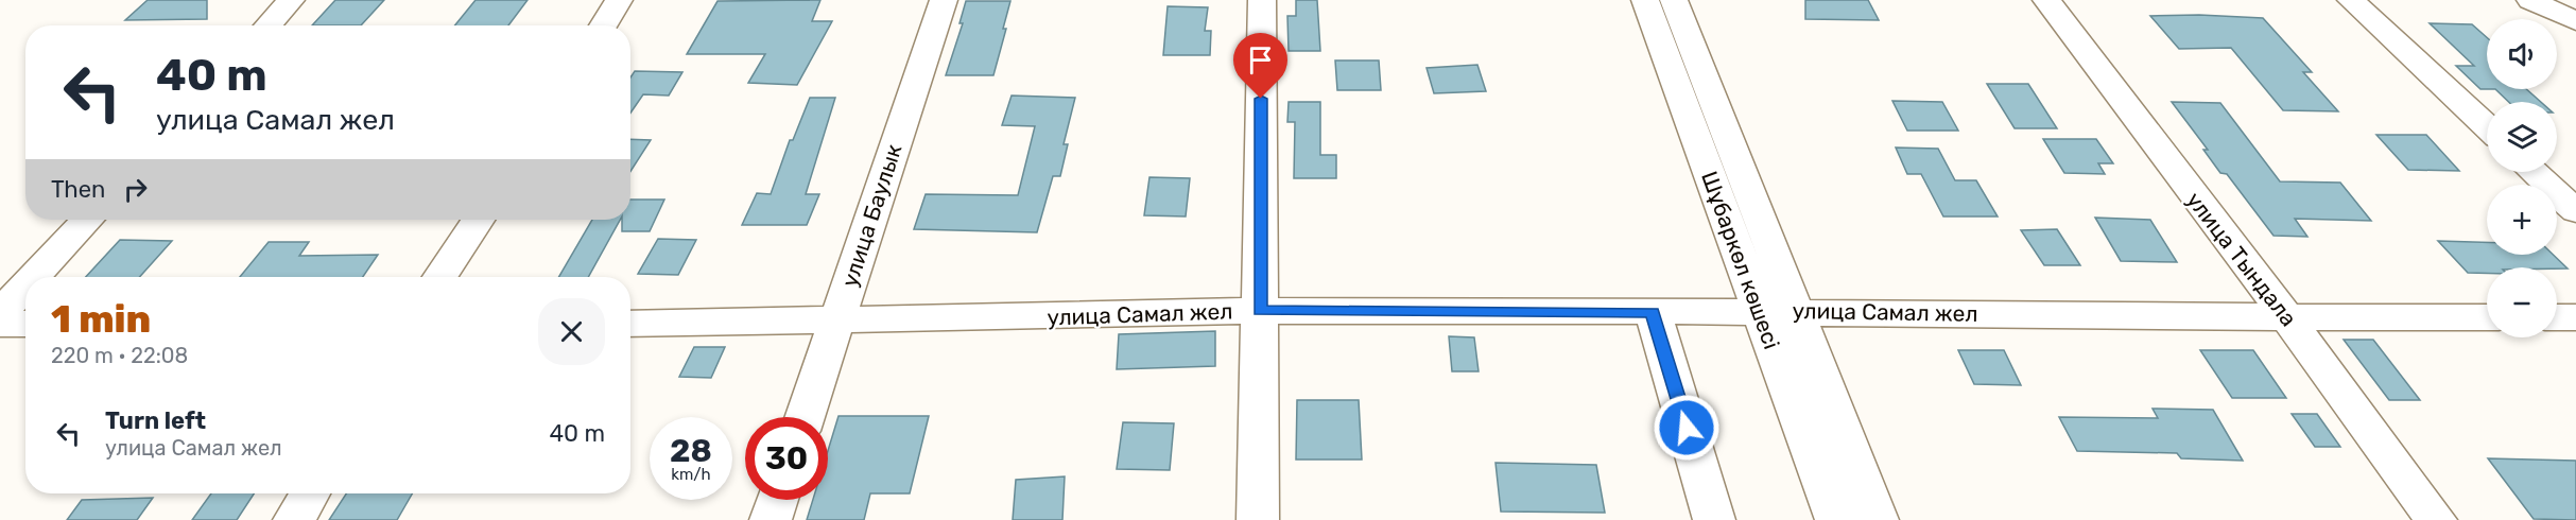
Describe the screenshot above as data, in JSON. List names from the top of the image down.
{
  "streets": {
    "street": [
      "улица Баулык",
      "улица Тындала",
      "Шұбаркөл көшесі",
      "улица Самал жел"
    ]
  },
  "crossings": [
    ["улица Баулык", "улица Самал жел"],
    ["улица Тындала", "улица Самал жел"],
    ["Шұбаркөл көшесі", "улица Самал жел"]
  ],
  "page": {
    "map_buttons": ["+", "−"],
    "turn": ["40 m", "улица Самал жел"],
    "then": "Then",
    "heading": ["1 min", "220 m · 22:08"],
    "list": [
      {
        "name": "Turn left",
        "note": "улица Самал жел",
        "value": "40 m"
      }
    ],
    "speed": "28 km/h",
    "limit": "30"
  }
}
